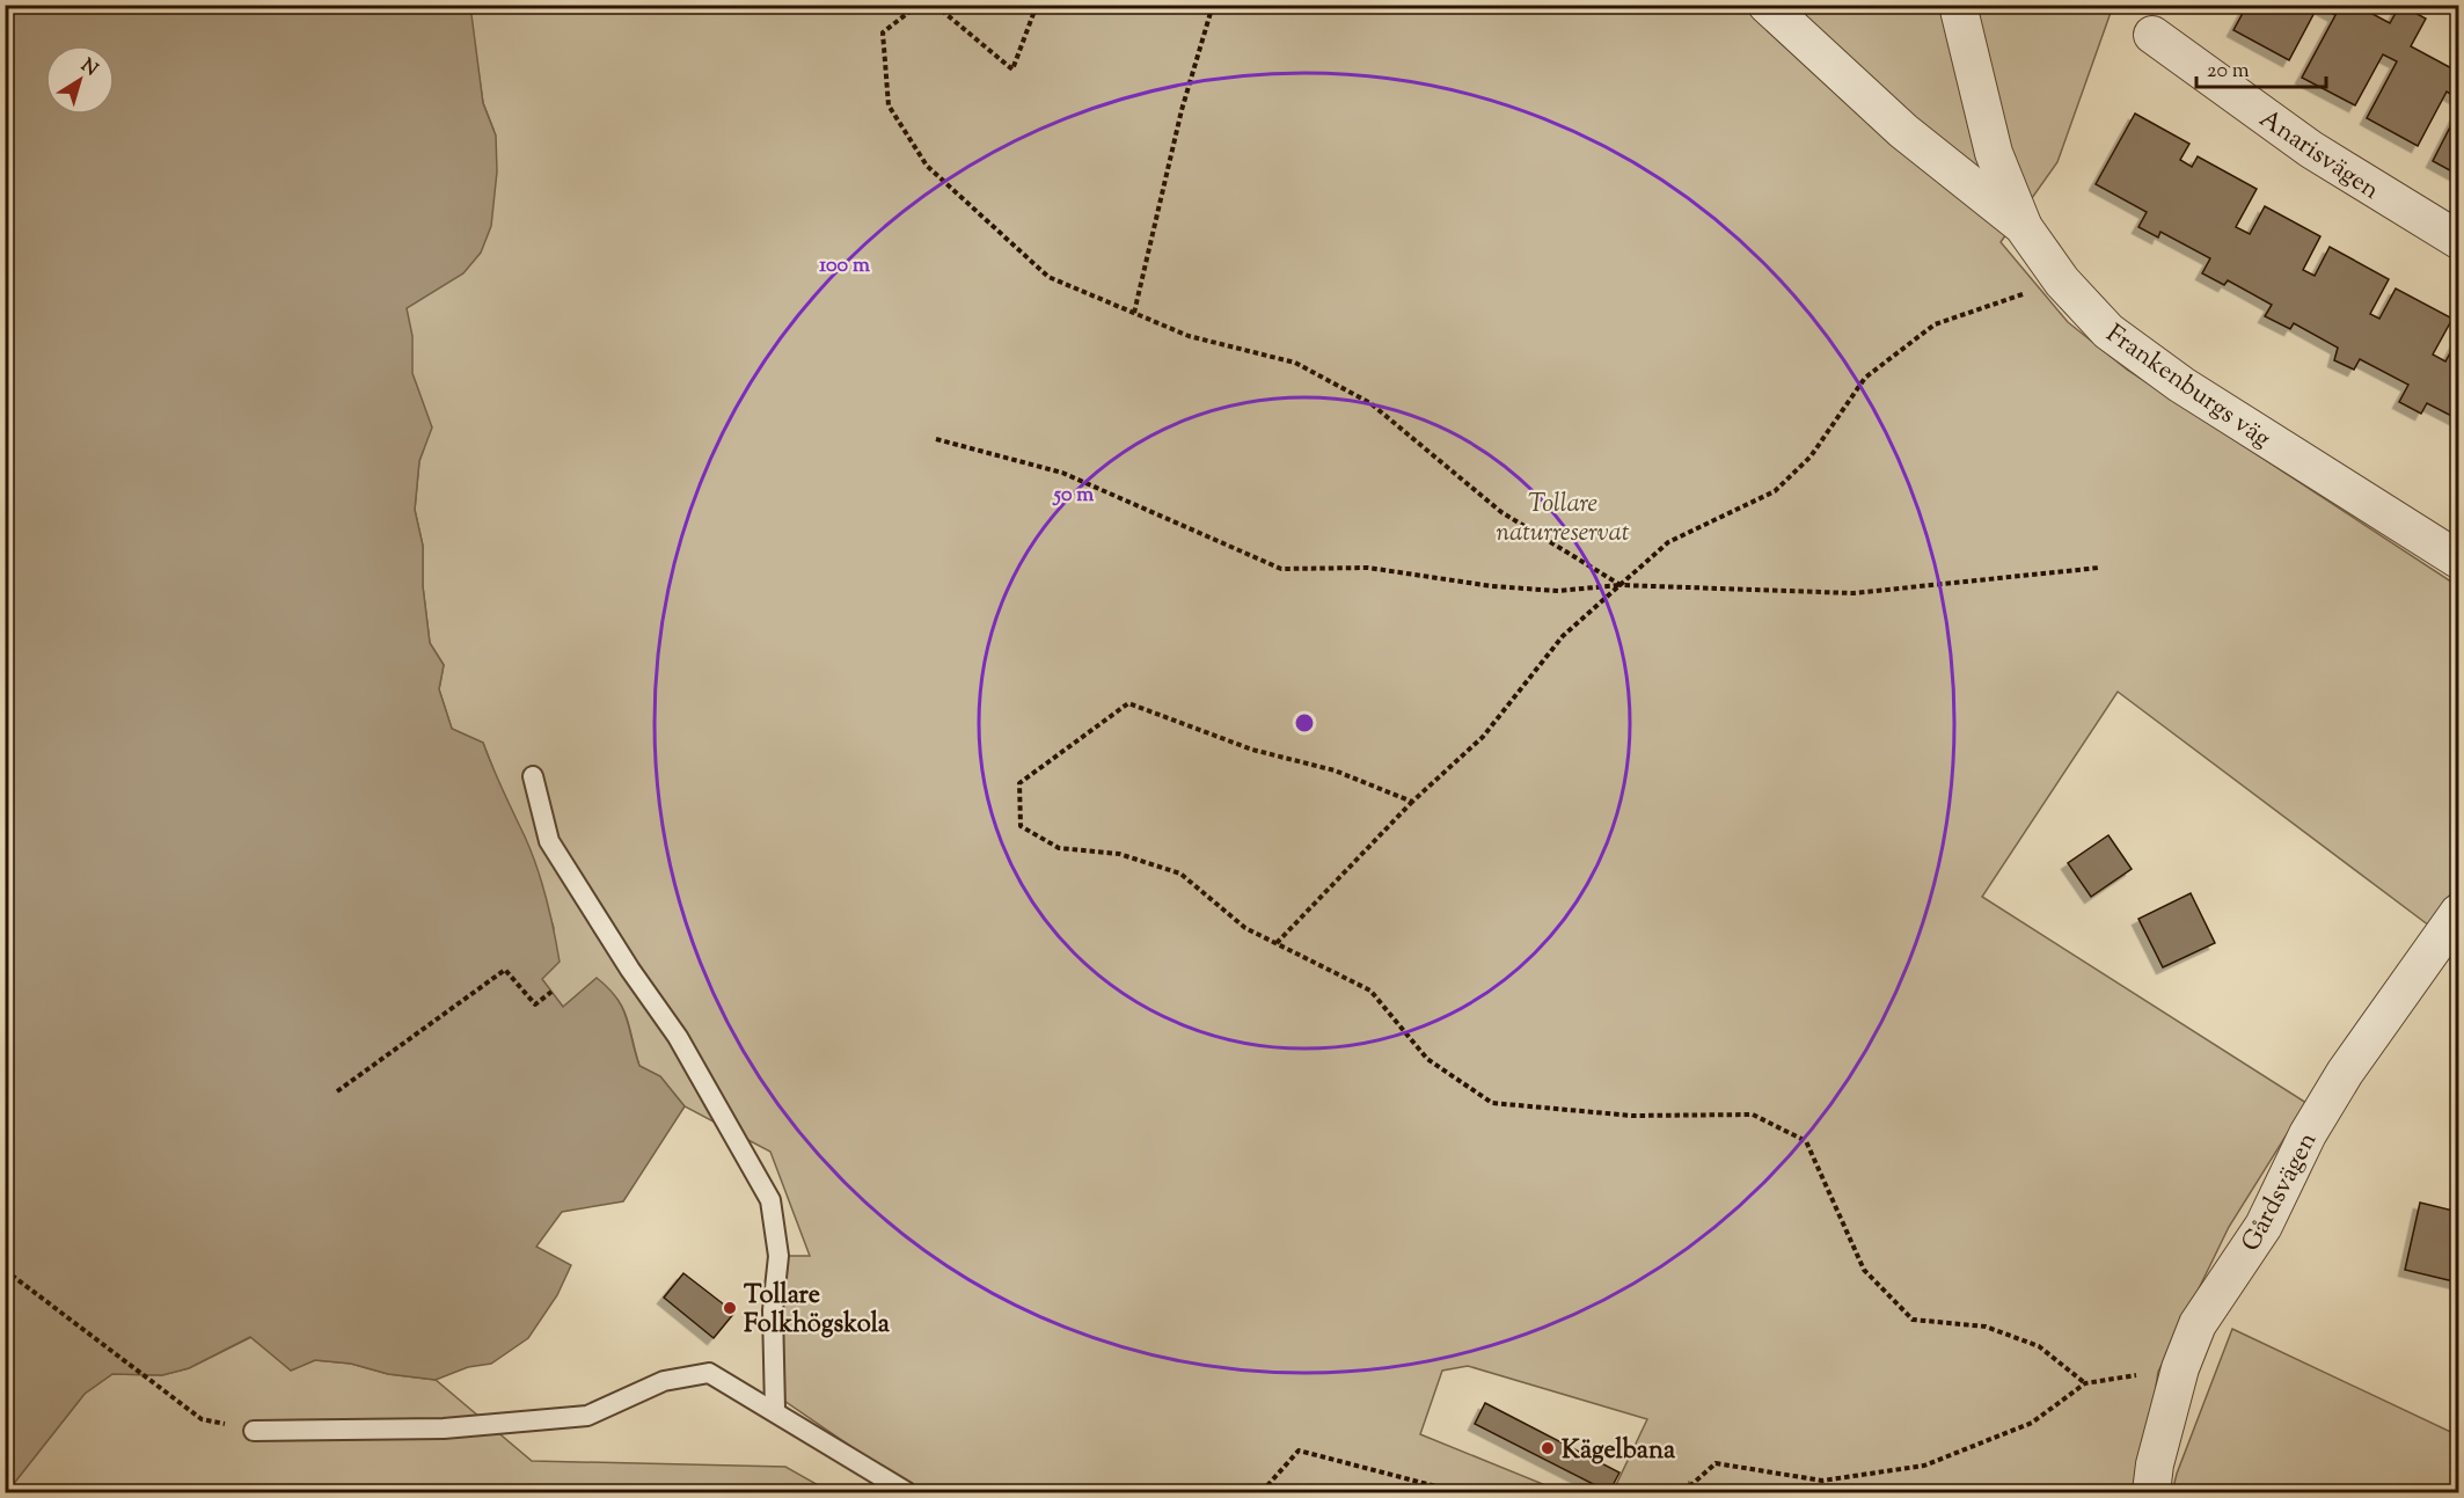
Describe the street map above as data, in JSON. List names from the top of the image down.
{
  "streets": {
    "street": ["Anarisvägen", "Frankenburgs väg", "Gårdsvägen"]
  },
  "parks": ["Tollare naturreservat"],
  "places": ["Tollare Folkhögskola", "Kägelbana"],
  "scale_bar": "20 m",
  "north": "top right",
  "rings": ["100 m", "50 m"]
}
